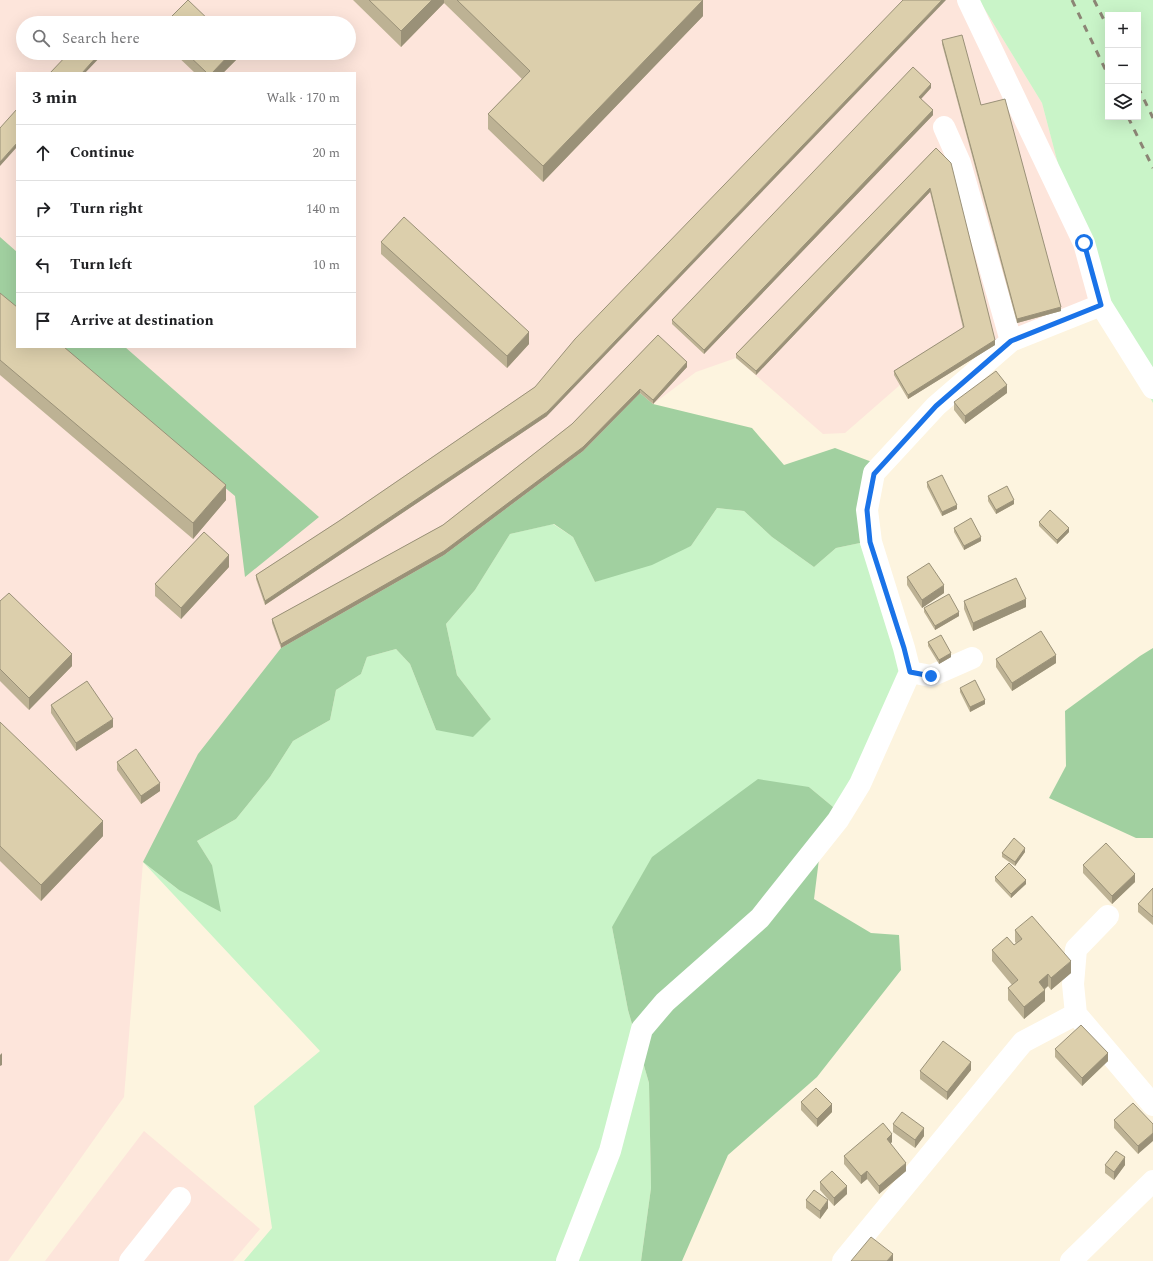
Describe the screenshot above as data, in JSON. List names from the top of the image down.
{
  "page": {
    "map_buttons": ["+", "−"],
    "search": "Search here",
    "heading": ["3 min", "Walk · 170 m"],
    "list": [
      ["Continue", "20 m"],
      ["Turn right", "140 m"],
      ["Turn left", "10 m"],
      "Arrive at destination"
    ]
  }
}
